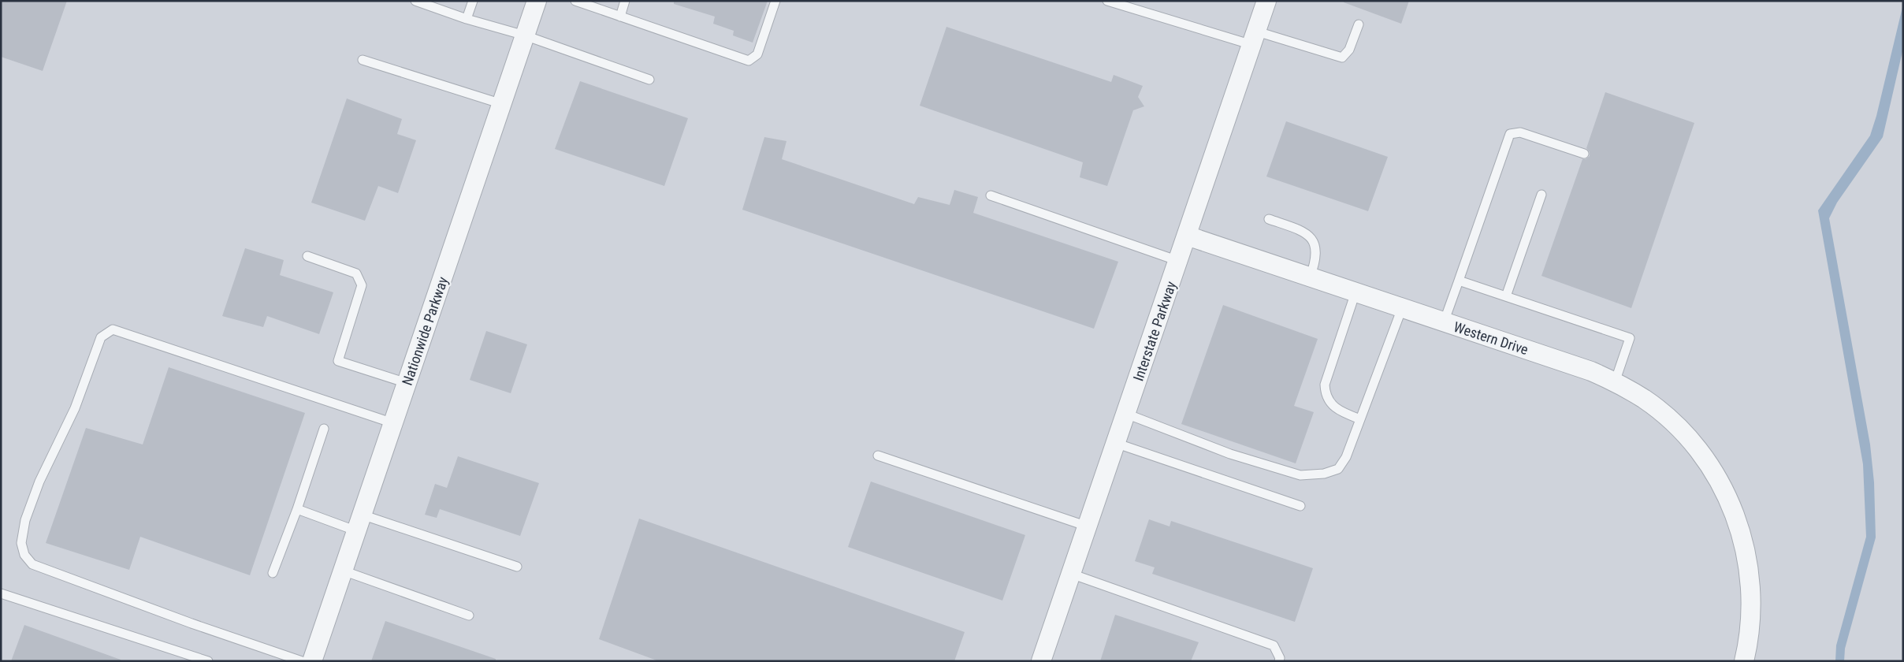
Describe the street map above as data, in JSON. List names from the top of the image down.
{
  "streets": {
    "street": ["Nationwide Parkway", "Interstate Parkway", "Western Drive"]
  },
  "crossings": [
    ["Interstate Parkway", "Western Drive"]
  ]
}
